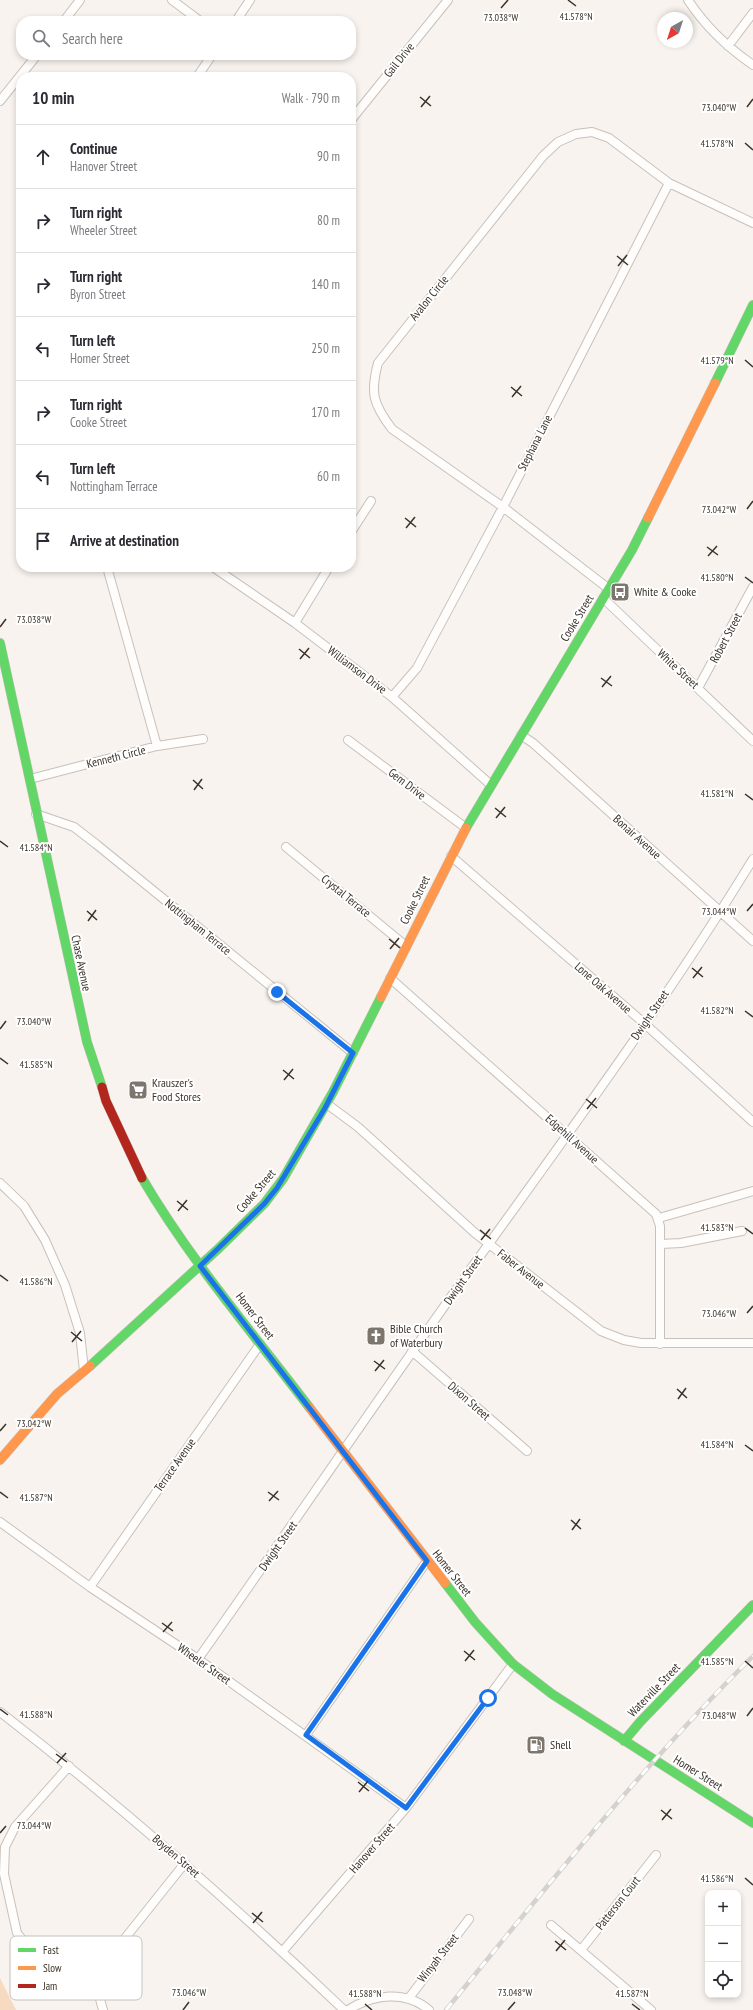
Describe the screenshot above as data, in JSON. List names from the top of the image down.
{
  "streets": {
    "main road": [
      "Cooke Street",
      "Chase Avenue",
      "Homer Street",
      "Waterville Street"
    ],
    "street": [
      "Gail Drive",
      "Avalon Circle",
      "Stephana Lane",
      "Robert Street",
      "White Street",
      "Williamson Drive",
      "Kenneth Circle",
      "Gem Drive",
      "Bonair Avenue",
      "Crystal Terrace",
      "Nottingham Terrace",
      "Lone Oak Avenue",
      "Dwight Street",
      "Edgehill Avenue",
      "Faber Avenue",
      "Dixon Street",
      "Terrace Avenue",
      "Wheeler Street",
      "Hanover Street",
      "Boyden Street",
      "Patterson Court",
      "Winyah Street"
    ]
  },
  "crossings": [
    ["Avalon Circle", "Stephana Lane"],
    ["Avalon Circle", "Cooke Street"],
    ["Stephana Lane", "Williamson Drive"],
    ["Cooke Street", "White Street"],
    ["Cooke Street", "Williamson Drive"],
    ["Cooke Street", "Gem Drive"],
    ["Cooke Street", "Bonair Avenue"],
    ["Cooke Street", "Crystal Terrace"],
    ["Cooke Street", "Nottingham Terrace"],
    ["Cooke Street", "Chase Avenue"],
    ["Cooke Street", "Lone Oak Avenue"],
    ["Cooke Street", "Edgehill Avenue"],
    ["Cooke Street", "Faber Avenue"],
    ["Cooke Street", "Homer Street"],
    ["Robert Street", "White Street"],
    ["Kenneth Circle", "Chase Avenue"],
    ["Bonair Avenue", "Dwight Street"],
    ["Nottingham Terrace", "Chase Avenue"],
    ["Chase Avenue", "Homer Street"],
    ["Lone Oak Avenue", "Dwight Street"],
    ["Dwight Street", "Edgehill Avenue"],
    ["Dwight Street", "Faber Avenue"],
    ["Dwight Street", "Homer Street"],
    ["Dwight Street", "Dixon Street"],
    ["Dwight Street", "Wheeler Street"],
    ["Homer Street", "Terrace Avenue"],
    ["Homer Street", "Waterville Street"],
    ["Homer Street", "Hanover Street"],
    ["Terrace Avenue", "Wheeler Street"],
    ["Wheeler Street", "Hanover Street"],
    ["Hanover Street", "Boyden Street"]
  ],
  "places": {
    "bus stop": ["White & Cooke"],
    "supermarket": ["Krauszer's Food Stores"],
    "church": ["Bible Church of Waterbury"],
    "fuel station": ["Shell"]
  },
  "legend": ["Fast", "Slow", "Jam"],
  "north": "bottom left",
  "page": {
    "search": "Search here",
    "heading": ["10 min", "Walk · 790 m"],
    "list": [
      ["Continue", "Hanover Street", "90 m"],
      ["Turn right", "Wheeler Street", "80 m"],
      ["Turn right", "Byron Street", "140 m"],
      ["Turn left", "Homer Street", "250 m"],
      ["Turn right", "Cooke Street", "170 m"],
      ["Turn left", "Nottingham Terrace", "60 m"],
      "Arrive at destination"
    ],
    "map_buttons": ["+", "−"]
  },
  "coordinates": [
    "41.578°N",
    "73.038°W",
    "73.040°W",
    "41.579°N",
    "73.042°W",
    "41.580°N",
    "41.581°N",
    "41.584°N",
    "73.044°W",
    "41.582°N",
    "41.585°N",
    "41.583°N",
    "41.586°N",
    "73.046°W",
    "41.587°N",
    "41.588°N",
    "73.048°W"
  ]
}
